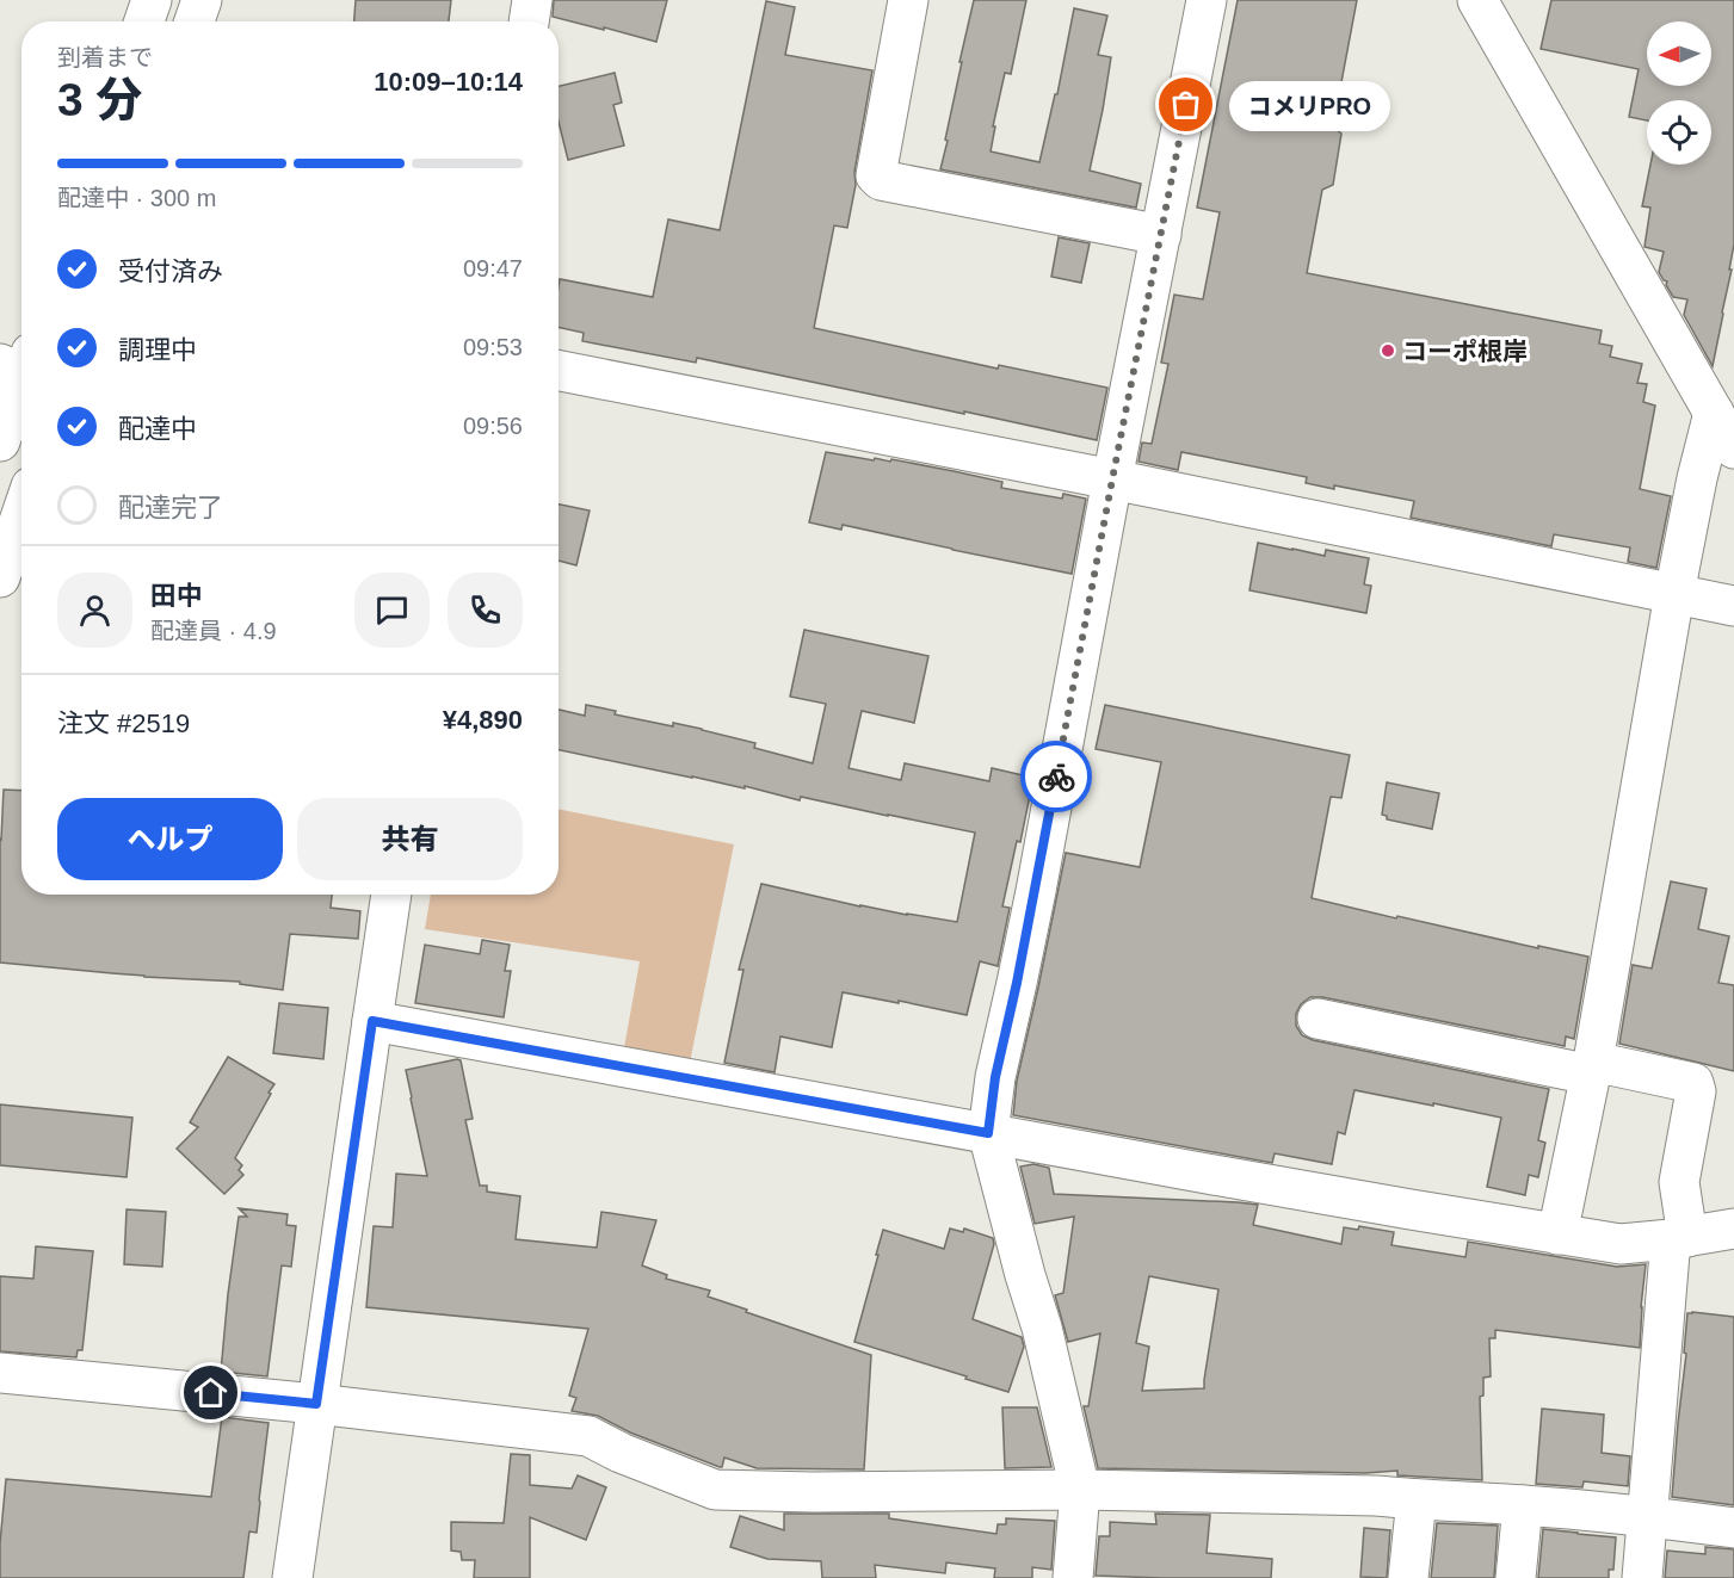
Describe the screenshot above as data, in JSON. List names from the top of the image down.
{
  "places": ["コメリPRO", "コーポ根岸"],
  "north": "left",
  "page": {
    "heading": ["3 分", "到着まで", "10:09–10:14"],
    "panel": [
      "田中",
      "配達員 · 4.9",
      "注文 #2519",
      "¥4,890"
    ],
    "bubble": "コメリPRO",
    "bar": "配達中 · 300 m",
    "list": [
      ["受付済み", "09:47"],
      ["調理中", "09:53"],
      ["配達中", "09:56"],
      "配達完了"
    ],
    "buttons": ["ヘルプ", "共有"]
  }
}
